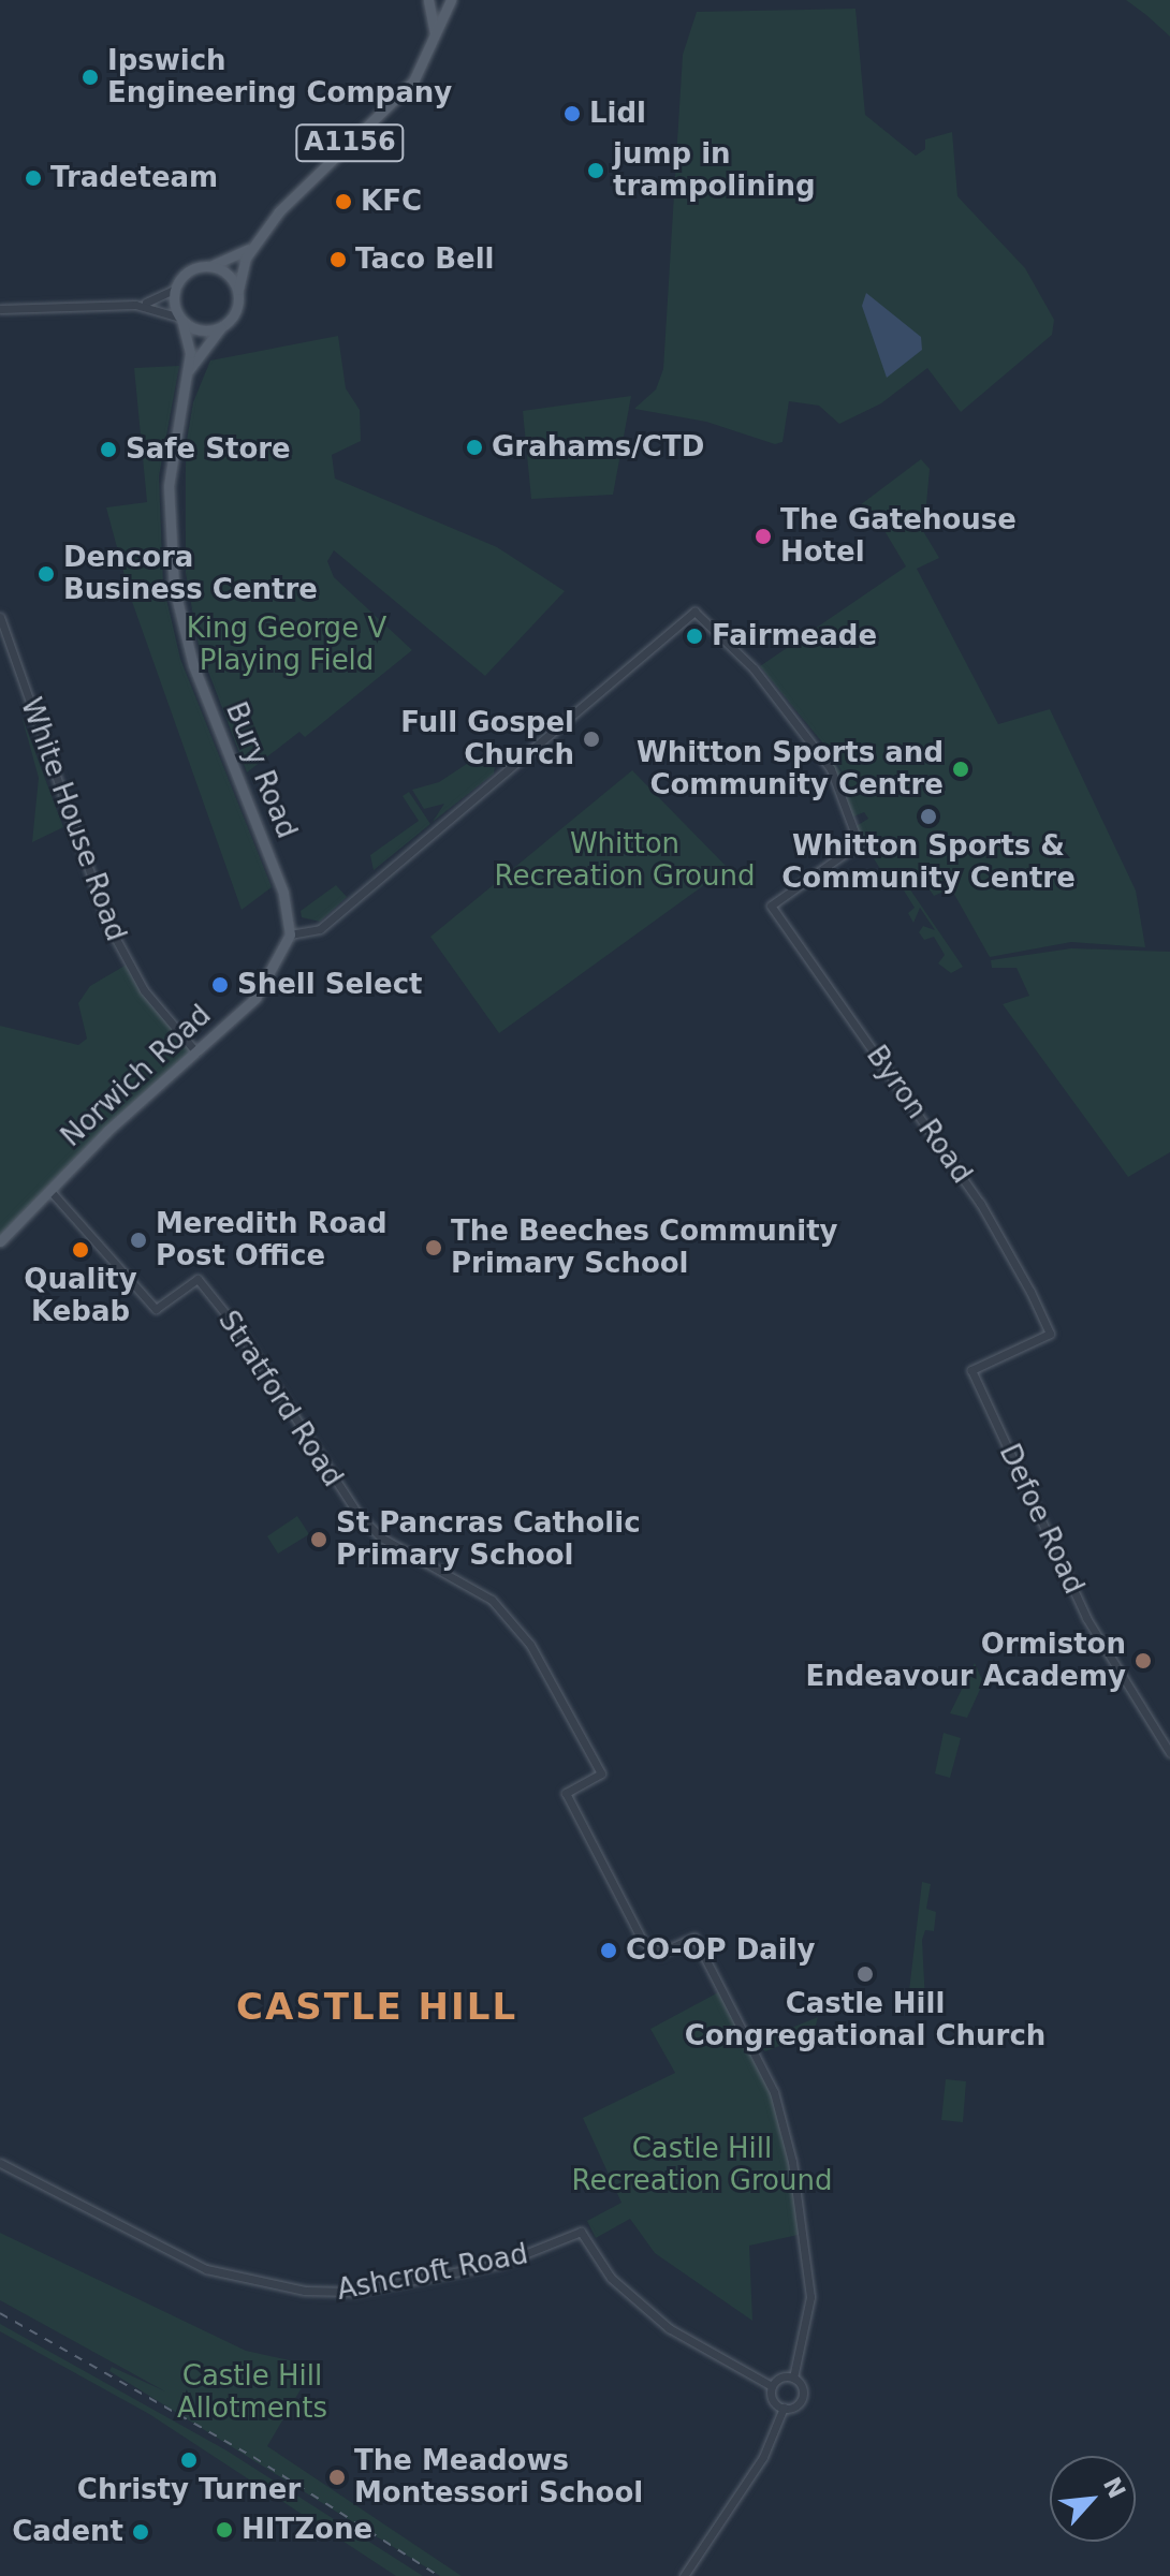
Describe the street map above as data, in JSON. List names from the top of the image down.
{
  "streets": {
    "main road": ["A1156", "Bury Road", "Norwich Road"],
    "street": [
      "White House Road",
      "Byron Road",
      "Stratford Road",
      "Defoe Road",
      "Ashcroft Road"
    ]
  },
  "crossings": [
    ["Bury Road", "Norwich Road"],
    ["Bury Road", "Byron Road"],
    ["White House Road", "Norwich Road"],
    ["Norwich Road", "Byron Road"],
    ["Norwich Road", "Stratford Road"],
    ["Byron Road", "Defoe Road"]
  ],
  "districts": ["CASTLE HILL"],
  "parks": [
    "King George V Playing Field",
    "Whitton Recreation Ground",
    "Castle Hill Recreation Ground",
    "Castle Hill Allotments"
  ],
  "places": [
    "Ipswich Engineering Company",
    "Lidl",
    "jump in trampolining",
    "Tradeteam",
    "KFC",
    "Taco Bell",
    "Grahams/CTD",
    "Safe Store",
    "The Gatehouse Hotel",
    "Dencora Business Centre",
    "Fairmeade",
    "Full Gospel Church",
    "Whitton Sports and Community Centre",
    "Whitton Sports & Community Centre",
    "Shell Select",
    "Meredith Road Post Office",
    "The Beeches Community Primary School",
    "Quality Kebab",
    "St Pancras Catholic Primary School",
    "Ormiston Endeavour Academy",
    "CO-OP Daily",
    "Castle Hill Congregational Church",
    "Christy Turner",
    "The Meadows Montessori School",
    "HITZone",
    "Cadent"
  ],
  "north": "top right"
}
